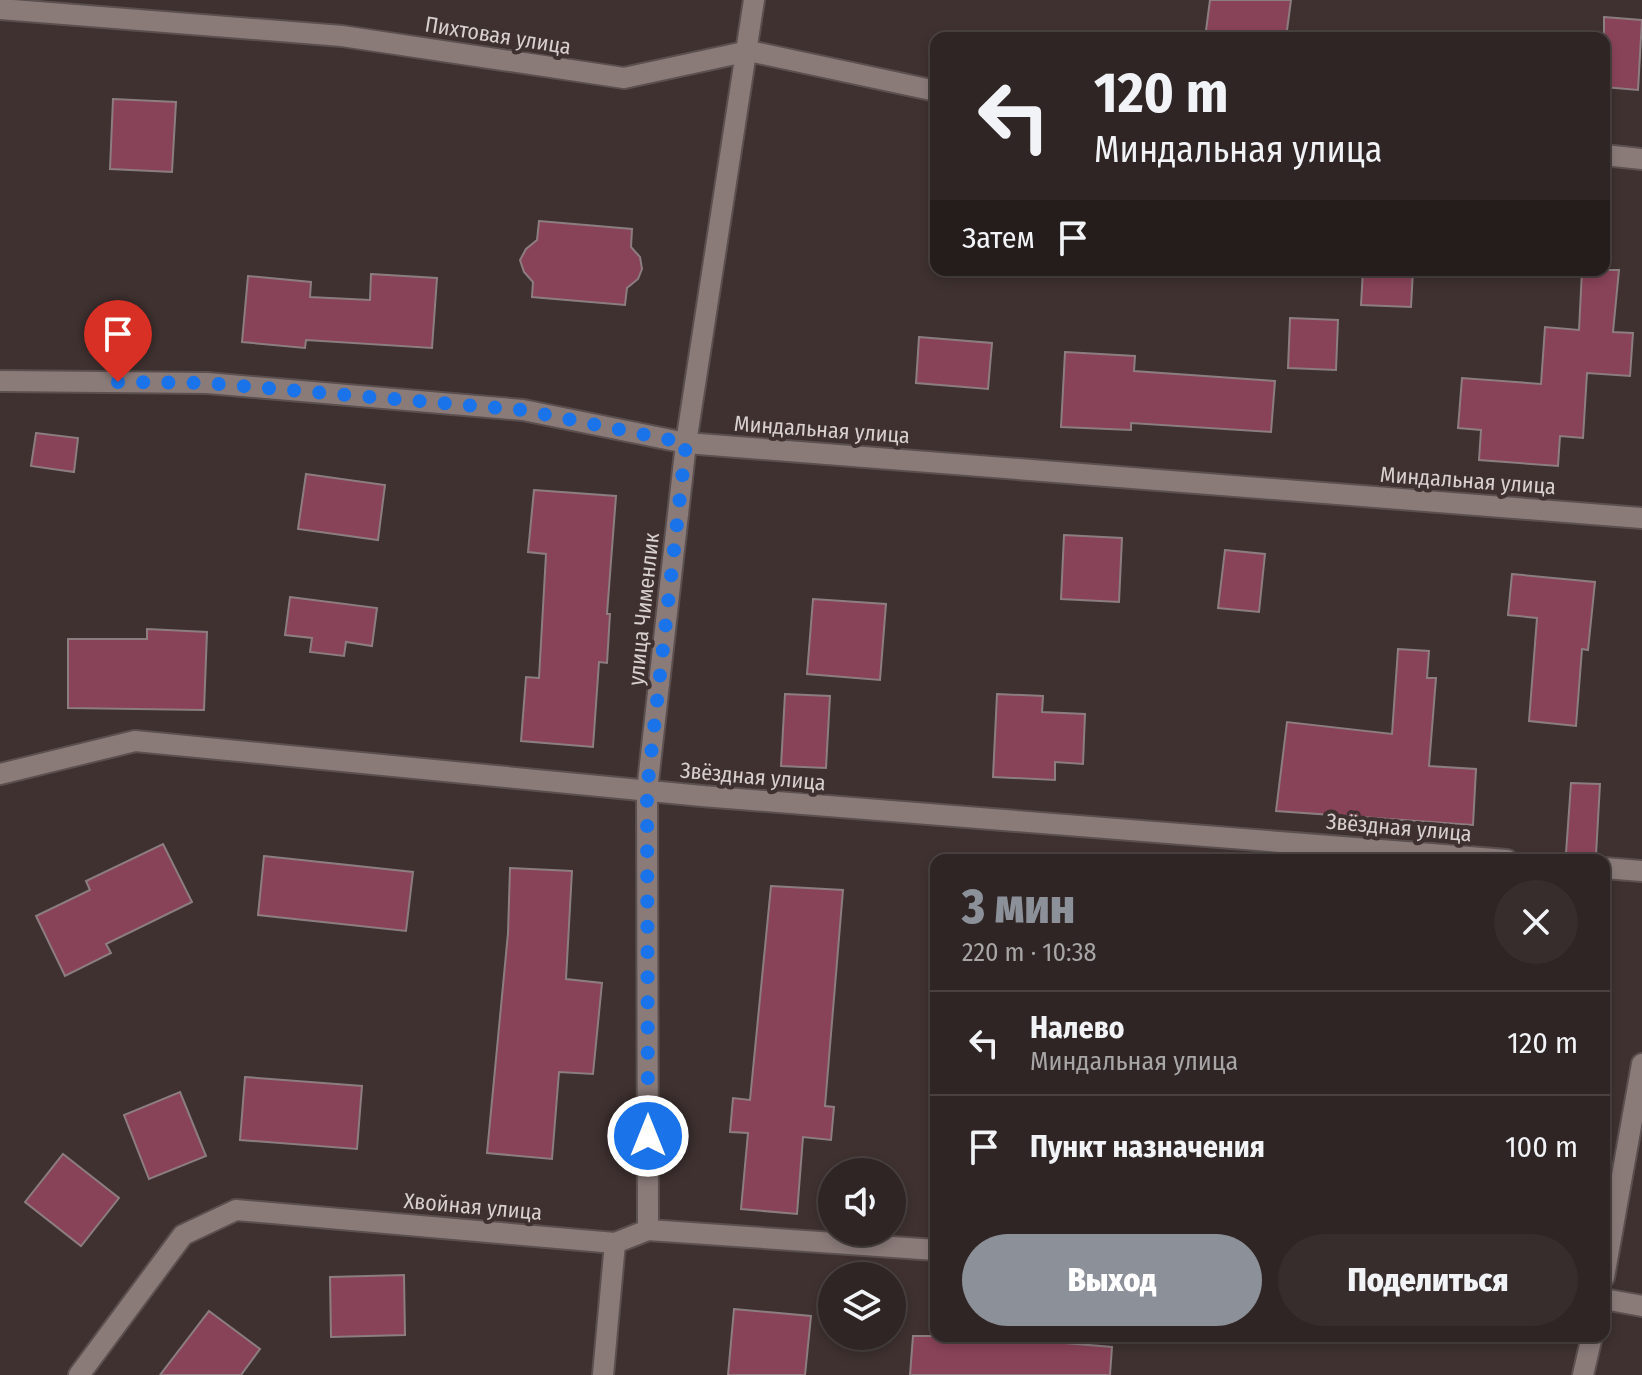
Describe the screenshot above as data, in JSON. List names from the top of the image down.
{
  "streets": {
    "street": [
      "Пихтовая улица",
      "Миндальная улица",
      "улица Чименлик",
      "Звёздная улица",
      "Хвойная улица"
    ]
  },
  "crossings": [
    ["Пихтовая улица", "улица Чименлик"],
    ["Миндальная улица", "улица Чименлик"],
    ["улица Чименлик", "Звёздная улица"],
    ["улица Чименлик", "Хвойная улица"]
  ],
  "page": {
    "turn": ["120 m", "Миндальная улица"],
    "then": "Затем",
    "heading": ["3 мин", "220 m · 10:38"],
    "list": [
      {
        "name": "Налево",
        "note": "Миндальная улица",
        "value": "120 m"
      },
      {
        "name": "Пункт назначения",
        "value": "100 m"
      }
    ],
    "buttons": ["Выход", "Поделиться"]
  }
}
